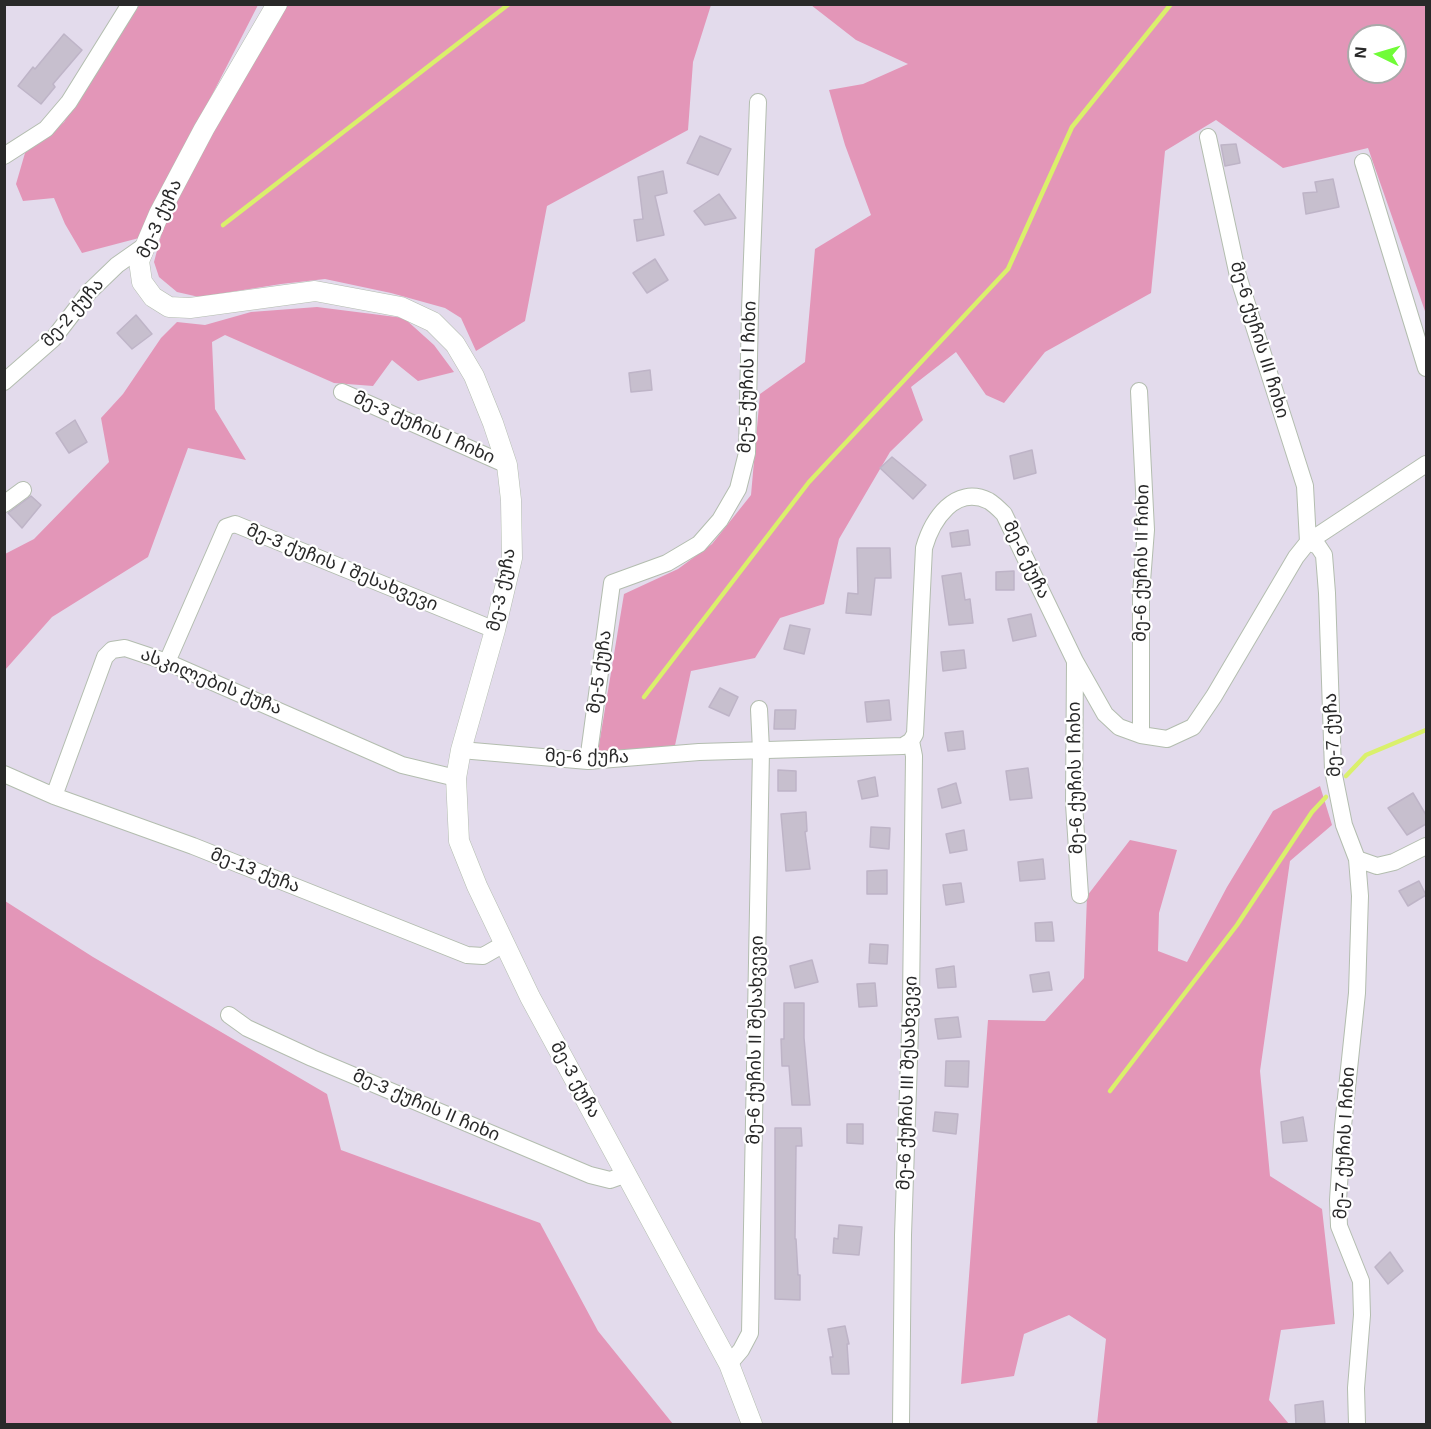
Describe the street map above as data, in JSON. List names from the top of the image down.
{
  "streets": {
    "street": [
      "მე-3 ქუჩა",
      "მე-2 ქუჩა",
      "მე-6 ქუჩის III ჩიხი",
      "მე-5 ქუჩის I ჩიხი",
      "მე-3 ქუჩის I ჩიხი",
      "მე-6 ქუჩა",
      "მე-6 ქუჩის II ჩიხი",
      "მე-3 ქუჩის I შესახვევი",
      "მე-5 ქუჩა",
      "ასკილების ქუჩა",
      "მე-7 ქუჩა",
      "მე-6 ქუჩის I ჩიხი",
      "მე-13 ქუჩა",
      "მე-6 ქუჩის II შესახვევი",
      "მე-6 ქუჩის III შესახვევი",
      "მე-3 ქუჩის II ჩიხი",
      "მე-7 ქუჩის I ჩიხი"
    ]
  },
  "crossings": [
    ["მე-3 ქუჩა", "მე-2 ქუჩა"],
    ["მე-3 ქუჩა", "მე-3 ქუჩის I ჩიხი"],
    ["მე-3 ქუჩა", "მე-6 ქუჩა"],
    ["მე-3 ქუჩა", "მე-3 ქუჩის I შესახვევი"],
    ["მე-3 ქუჩა", "ასკილების ქუჩა"],
    ["მე-3 ქუჩა", "მე-13 ქუჩა"],
    ["მე-3 ქუჩა", "მე-6 ქუჩის II შესახვევი"],
    ["მე-3 ქუჩა", "მე-3 ქუჩის II ჩიხი"],
    ["მე-6 ქუჩის III ჩიხი", "მე-6 ქუჩა"],
    ["მე-6 ქუჩის III ჩიხი", "მე-7 ქუჩა"],
    ["მე-5 ქუჩის I ჩიხი", "მე-5 ქუჩა"],
    ["მე-6 ქუჩა", "მე-6 ქუჩის II ჩიხი"],
    ["მე-6 ქუჩა", "მე-5 ქუჩა"],
    ["მე-6 ქუჩა", "მე-7 ქუჩა"],
    ["მე-6 ქუჩა", "მე-6 ქუჩის I ჩიხი"],
    ["მე-6 ქუჩა", "მე-6 ქუჩის II შესახვევი"],
    ["მე-6 ქუჩა", "მე-6 ქუჩის III შესახვევი"],
    ["მე-3 ქუჩის I შესახვევი", "ასკილების ქუჩა"],
    ["ასკილების ქუჩა", "მე-13 ქუჩა"],
    ["მე-7 ქუჩა", "მე-7 ქუჩის I ჩიხი"]
  ],
  "north": "left"
}
